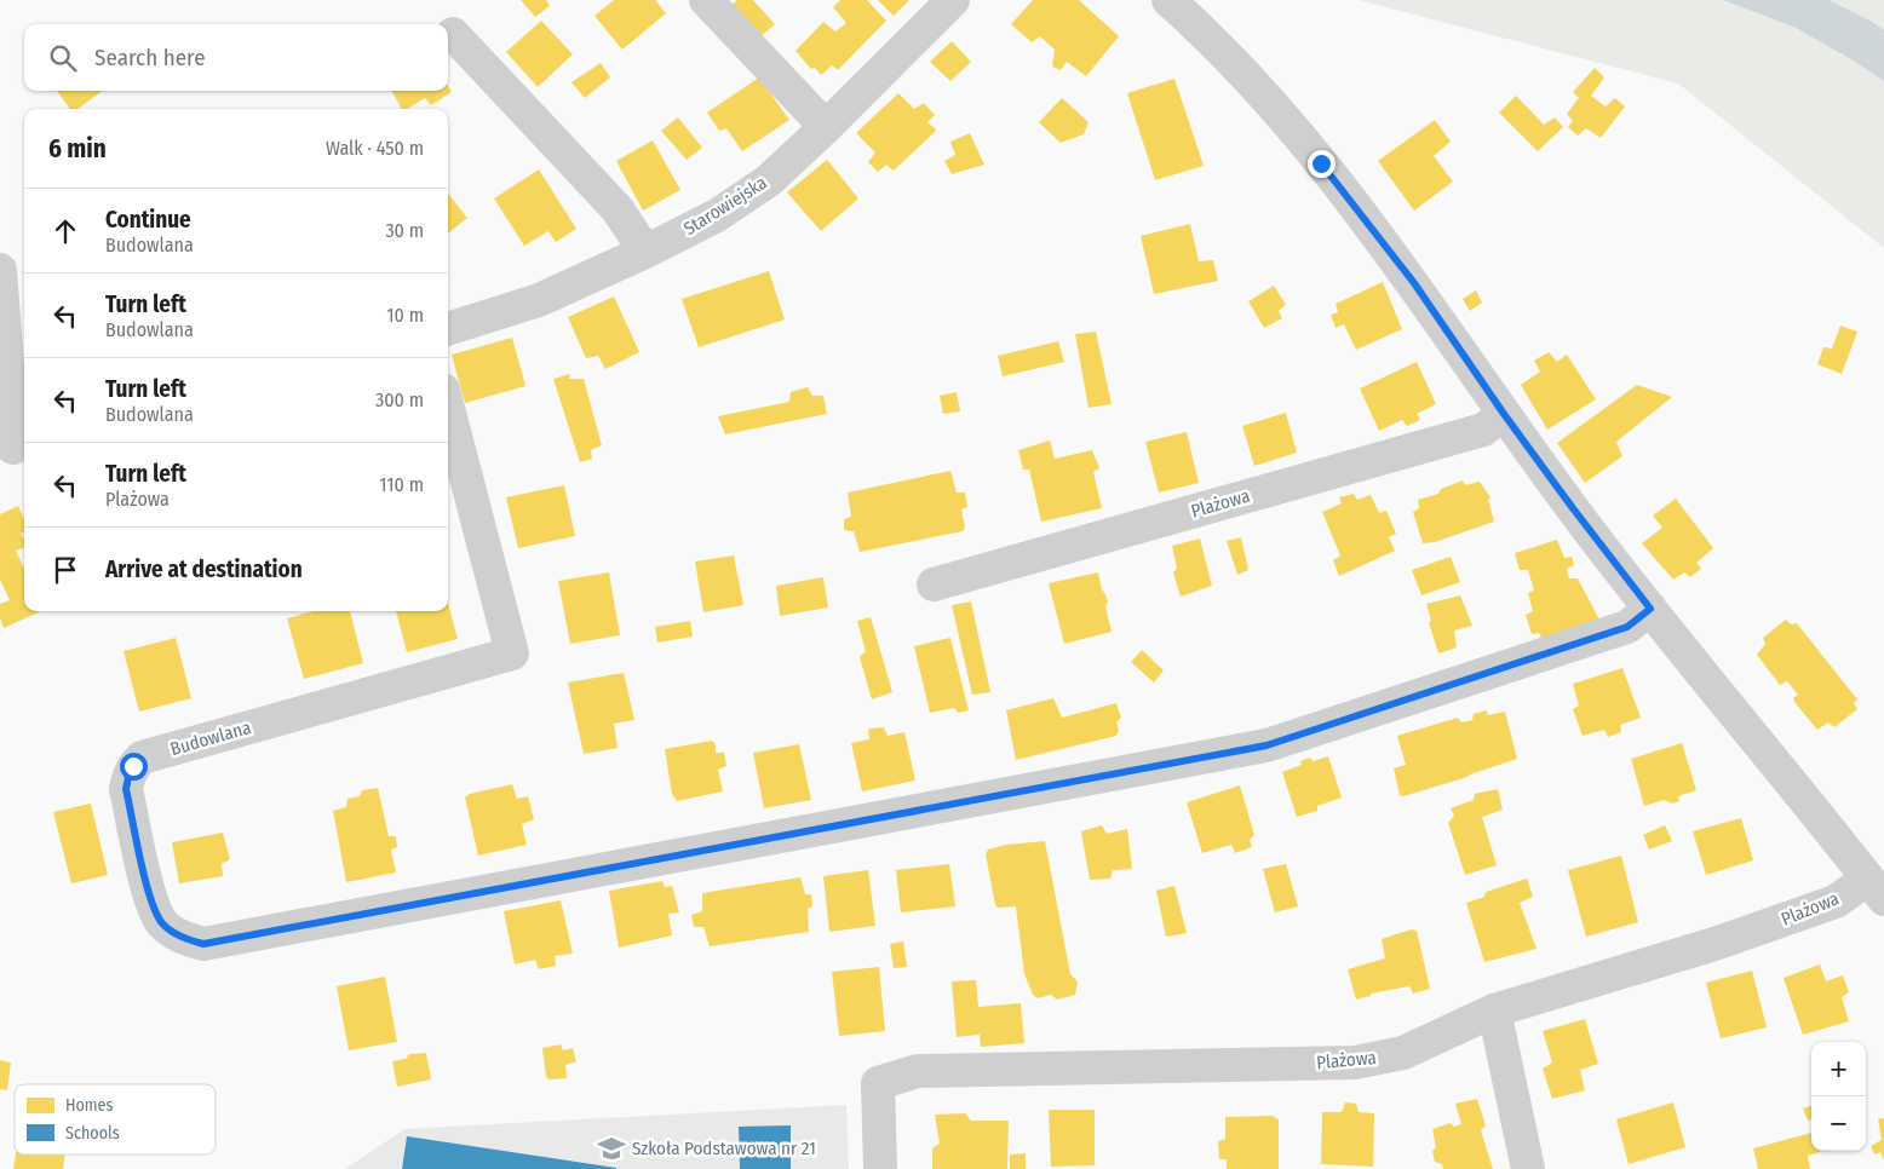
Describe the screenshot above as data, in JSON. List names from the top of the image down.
{
  "streets": {
    "street": ["Starowiejska", "Plażowa", "Budowlana"]
  },
  "crossings": [
    ["Plażowa", "Budowlana"]
  ],
  "places": {
    "school or university": ["Szkoła Podstawowa nr 21"]
  },
  "legend": ["Homes", "Schools"],
  "page": {
    "search": "Search here",
    "heading": ["6 min", "Walk · 450 m"],
    "list": [
      ["Continue", "Budowlana", "30 m"],
      ["Turn left", "Budowlana", "10 m"],
      ["Turn left", "Budowlana", "300 m"],
      ["Turn left", "Plażowa", "110 m"],
      "Arrive at destination"
    ],
    "map_buttons": ["+", "−"]
  }
}
